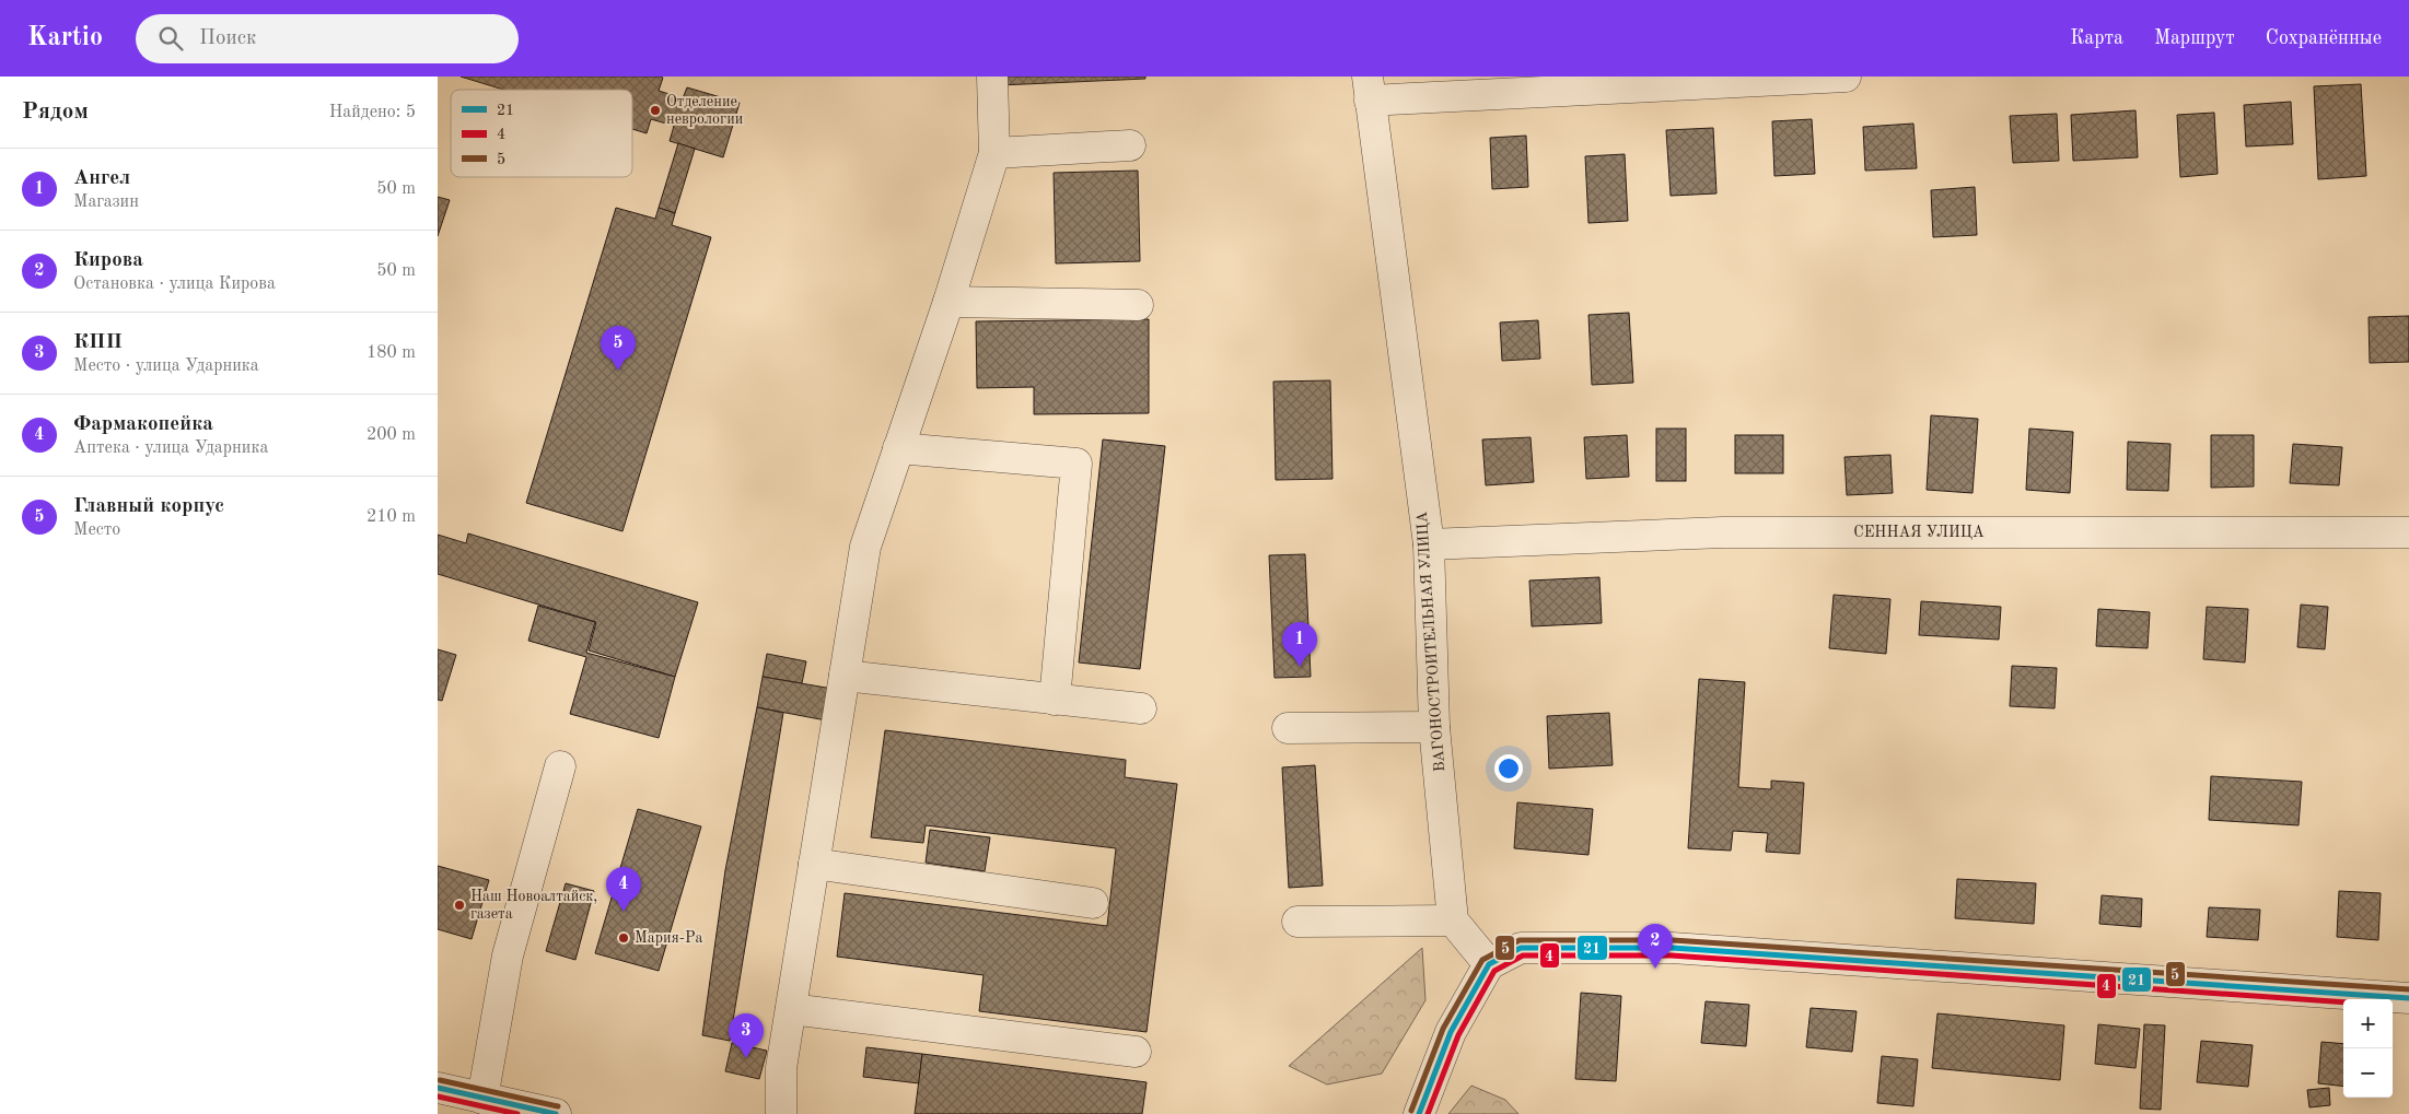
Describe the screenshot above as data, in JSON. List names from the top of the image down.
{
  "streets": {
    "street": ["СЕННАЯ УЛИЦА", "ВАГОНОСТРОИТЕЛЬНАЯ УЛИЦА"]
  },
  "crossings": [
    ["СЕННАЯ УЛИЦА", "ВАГОНОСТРОИТЕЛЬНАЯ УЛИЦА"]
  ],
  "places": ["Отделение неврологии", "Наш Новоалтайск, газета", "Мария-Ра"],
  "lines": ["transit line 5", "transit line 21", "transit line 4"],
  "legend": ["21", "4", "5"],
  "page": {
    "header": "Kartio",
    "search": "Поиск",
    "nav": ["Карта", "Маршрут", "Сохранённые"],
    "heading": ["Рядом", "Найдено: 5"],
    "list": [
      {
        "mark": "1",
        "name": "Ангел",
        "note": "Магазин",
        "value": "50 m"
      },
      {
        "mark": "2",
        "name": "Кирова",
        "note": "Остановка · улица Кирова",
        "value": "50 m"
      },
      {
        "mark": "3",
        "name": "КПП",
        "note": "Место · улица Ударника",
        "value": "180 m"
      },
      {
        "mark": "4",
        "name": "Фармакопейка",
        "note": "Аптека · улица Ударника",
        "value": "200 m"
      },
      {
        "mark": "5",
        "name": "Главный корпус",
        "note": "Место",
        "value": "210 m"
      }
    ],
    "pins": [
      "5",
      "1",
      "4",
      "2",
      "3"
    ],
    "map_buttons": ["+", "−"]
  }
}
